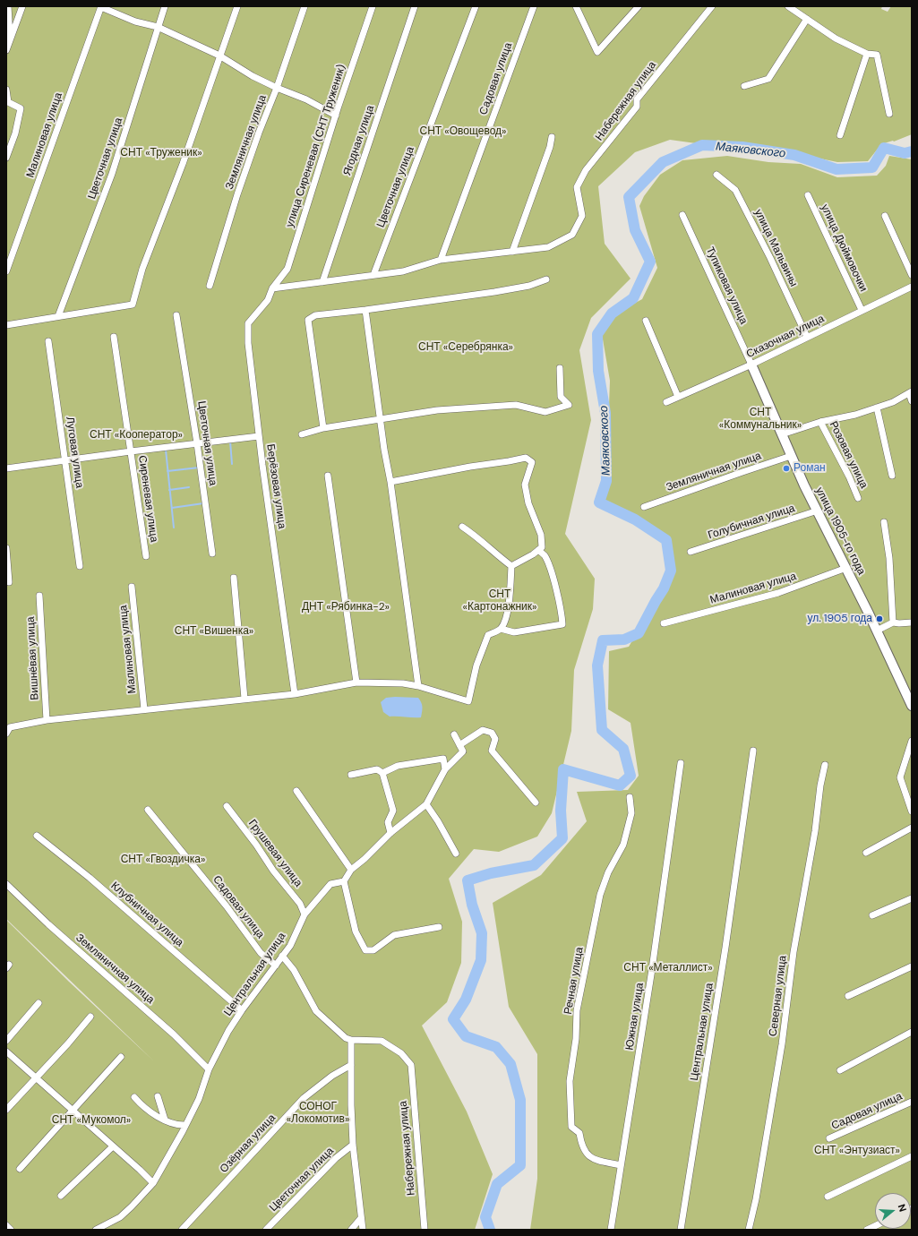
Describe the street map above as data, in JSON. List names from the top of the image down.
{
  "streets": {
    "street": [
      "Садовая улица",
      "Набережная улица",
      "Малиновая улица",
      "Ягодная улица",
      "Земляничная улица",
      "улица Сиреневая (СНТ Труженик)",
      "Цветочная улица",
      "улица Мальвины",
      "улица Дюймовочки",
      "Тупиковая улица",
      "Сказочная улица",
      "Луговая улица",
      "Розовая улица",
      "Берёзовая улица",
      "Сиреневая улица",
      "Голубичная улица",
      "улица 1905-го года",
      "Вишнёвая улица",
      "Грушевая улица",
      "Клубничная улица",
      "Центральная улица",
      "Речная улица",
      "Северная улица",
      "Южная улица",
      "Озёрная улица"
    ]
  },
  "crossings": [
    ["Садовая улица", "Центральная улица"],
    ["Малиновая улица", "улица 1905-го года"],
    ["Земляничная улица", "улица 1905-го года"],
    ["Земляничная улица", "Центральная улица"],
    ["улица Сиреневая (СНТ Труженик)", "Берёзовая улица"],
    ["улица Мальвины", "Сказочная улица"],
    ["улица Дюймовочки", "Сказочная улица"],
    ["Тупиковая улица", "Сказочная улица"],
    ["Тупиковая улица", "улица 1905-го года"],
    ["Сказочная улица", "улица 1905-го года"],
    ["Голубичная улица", "улица 1905-го года"],
    ["Грушевая улица", "Центральная улица"],
    ["Клубничная улица", "Центральная улица"],
    ["Речная улица", "Южная улица"]
  ],
  "water": ["Маяковского"],
  "parks": [
    "СНТ «Овощевод»",
    "СНТ «Труженик»",
    "СНТ «Серебрянка»",
    "СНТ «Коммунальник»",
    "СНТ «Кооператор»",
    "СНТ «Картонажник»",
    "ДНТ «Рябинка-2»",
    "СНТ «Вишенка»",
    "СНТ «Гвоздичка»",
    "СНТ «Металлист»",
    "СОНОГ «Локомотив»",
    "СНТ «Мукомол»",
    "СНТ «Энтузиаст»"
  ],
  "places": ["Роман", "ул. 1905 года"],
  "north": "right"
}
